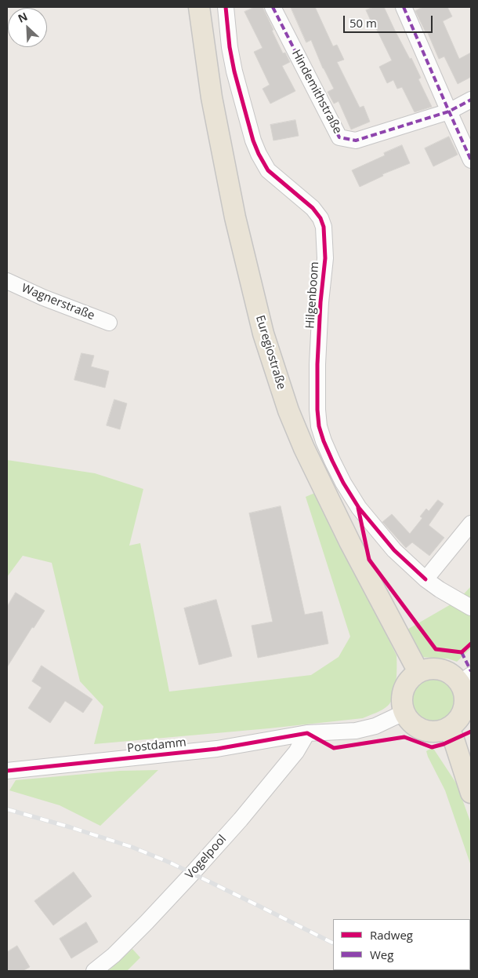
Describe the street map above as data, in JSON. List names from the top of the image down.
{
  "streets": {
    "main road": ["Euregiostraße"],
    "street": [
      "Hindemithstraße",
      "Hilgenboom",
      "Wagnerstraße",
      "Postdamm",
      "Vogelpool"
    ]
  },
  "crossings": [
    ["Euregiostraße", "Postdamm"],
    ["Postdamm", "Vogelpool"]
  ],
  "legend": ["Radweg", "Weg"],
  "scale_bar": "50 m",
  "north": "top left"
}
